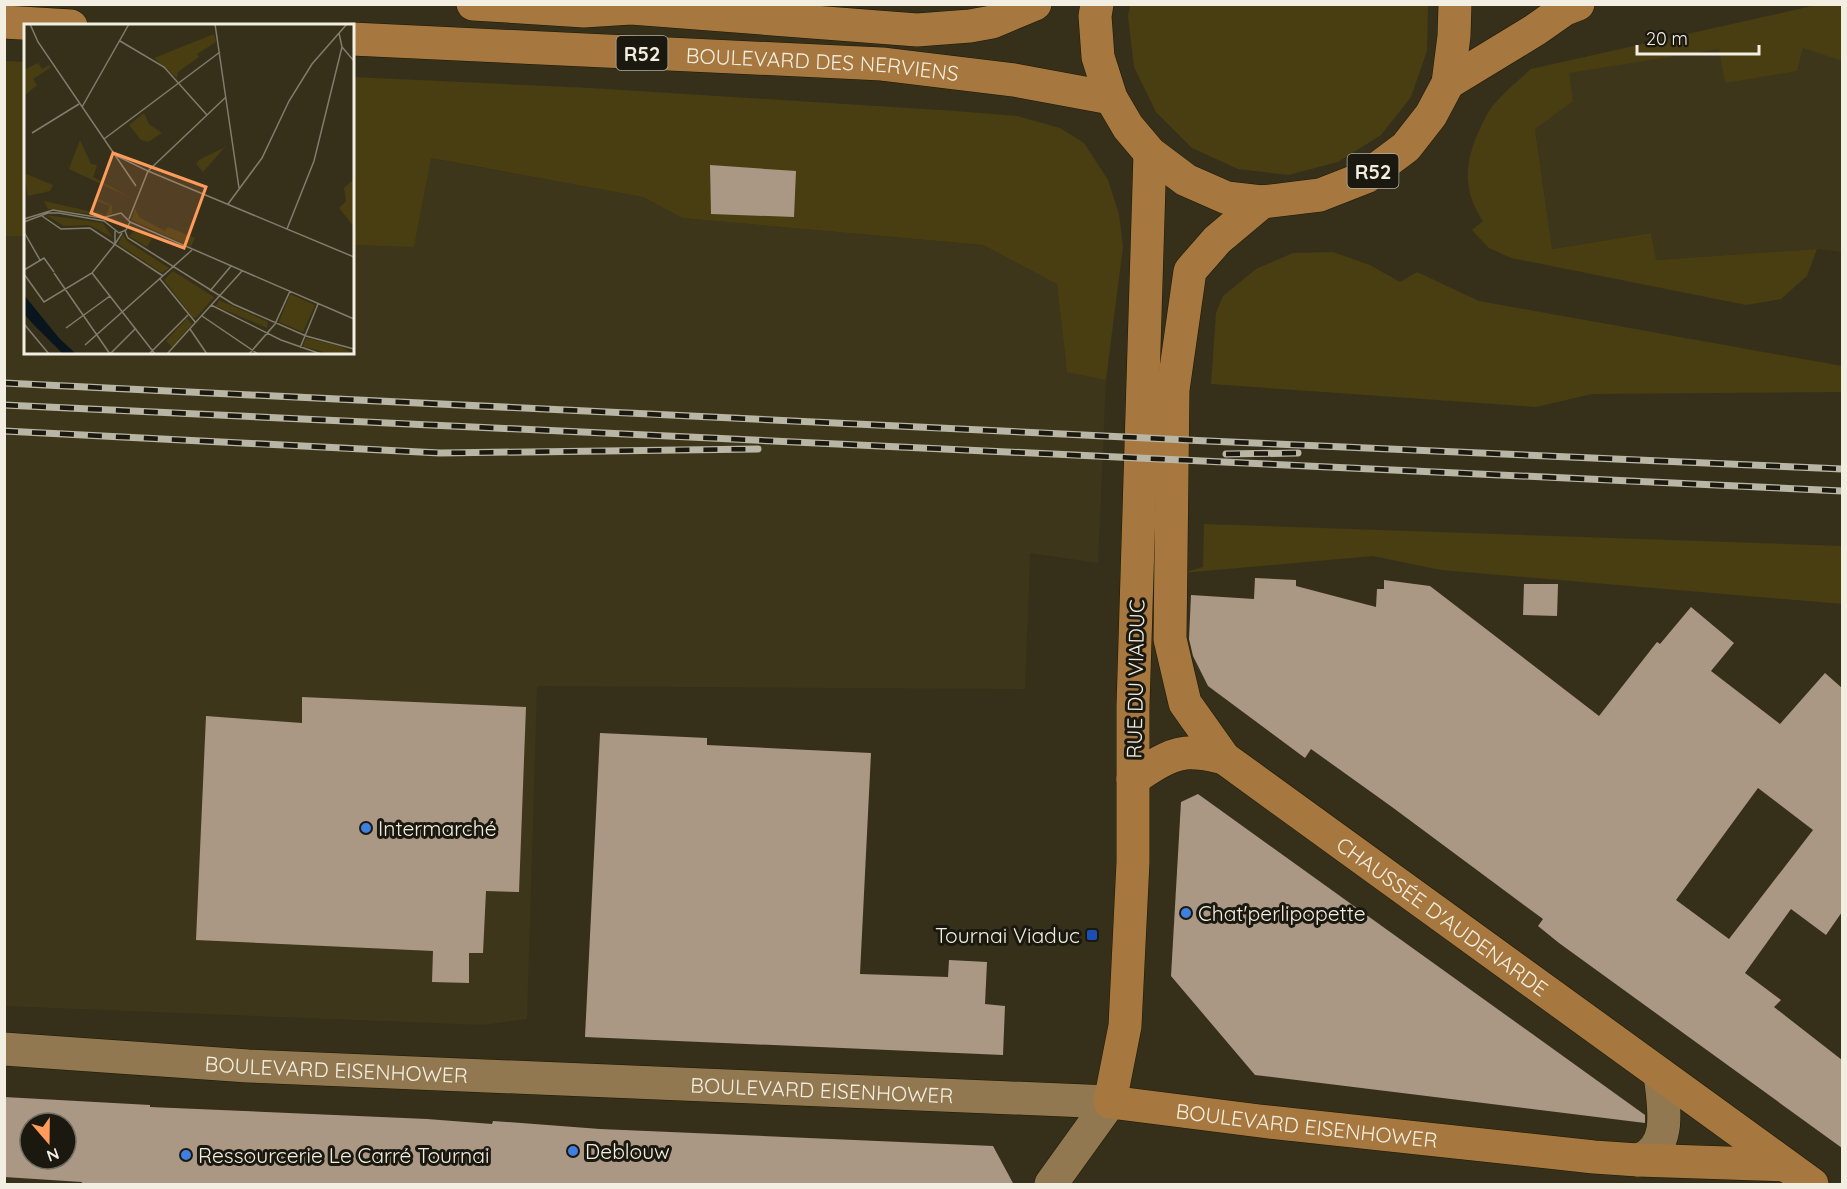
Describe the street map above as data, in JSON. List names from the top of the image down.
{
  "streets": {
    "main road": [
      "R52",
      "BOULEVARD DES NERVIENS",
      "RUE DU VIADUC",
      "CHAUSSÉE D'AUDENARDE",
      "BOULEVARD EISENHOWER"
    ]
  },
  "crossings": [
    ["R52", "BOULEVARD DES NERVIENS"],
    ["R52", "RUE DU VIADUC"],
    ["RUE DU VIADUC", "CHAUSSÉE D'AUDENARDE"],
    ["RUE DU VIADUC", "BOULEVARD EISENHOWER"]
  ],
  "places": {
    "other": [
      "Intermarché",
      "Chat'perlipopette",
      "Deblouw",
      "Ressourcerie Le Carré Tournai"
    ],
    "transit": ["Tournai Viaduc"]
  },
  "scale_bar": "20 m",
  "north": "bottom"
}
